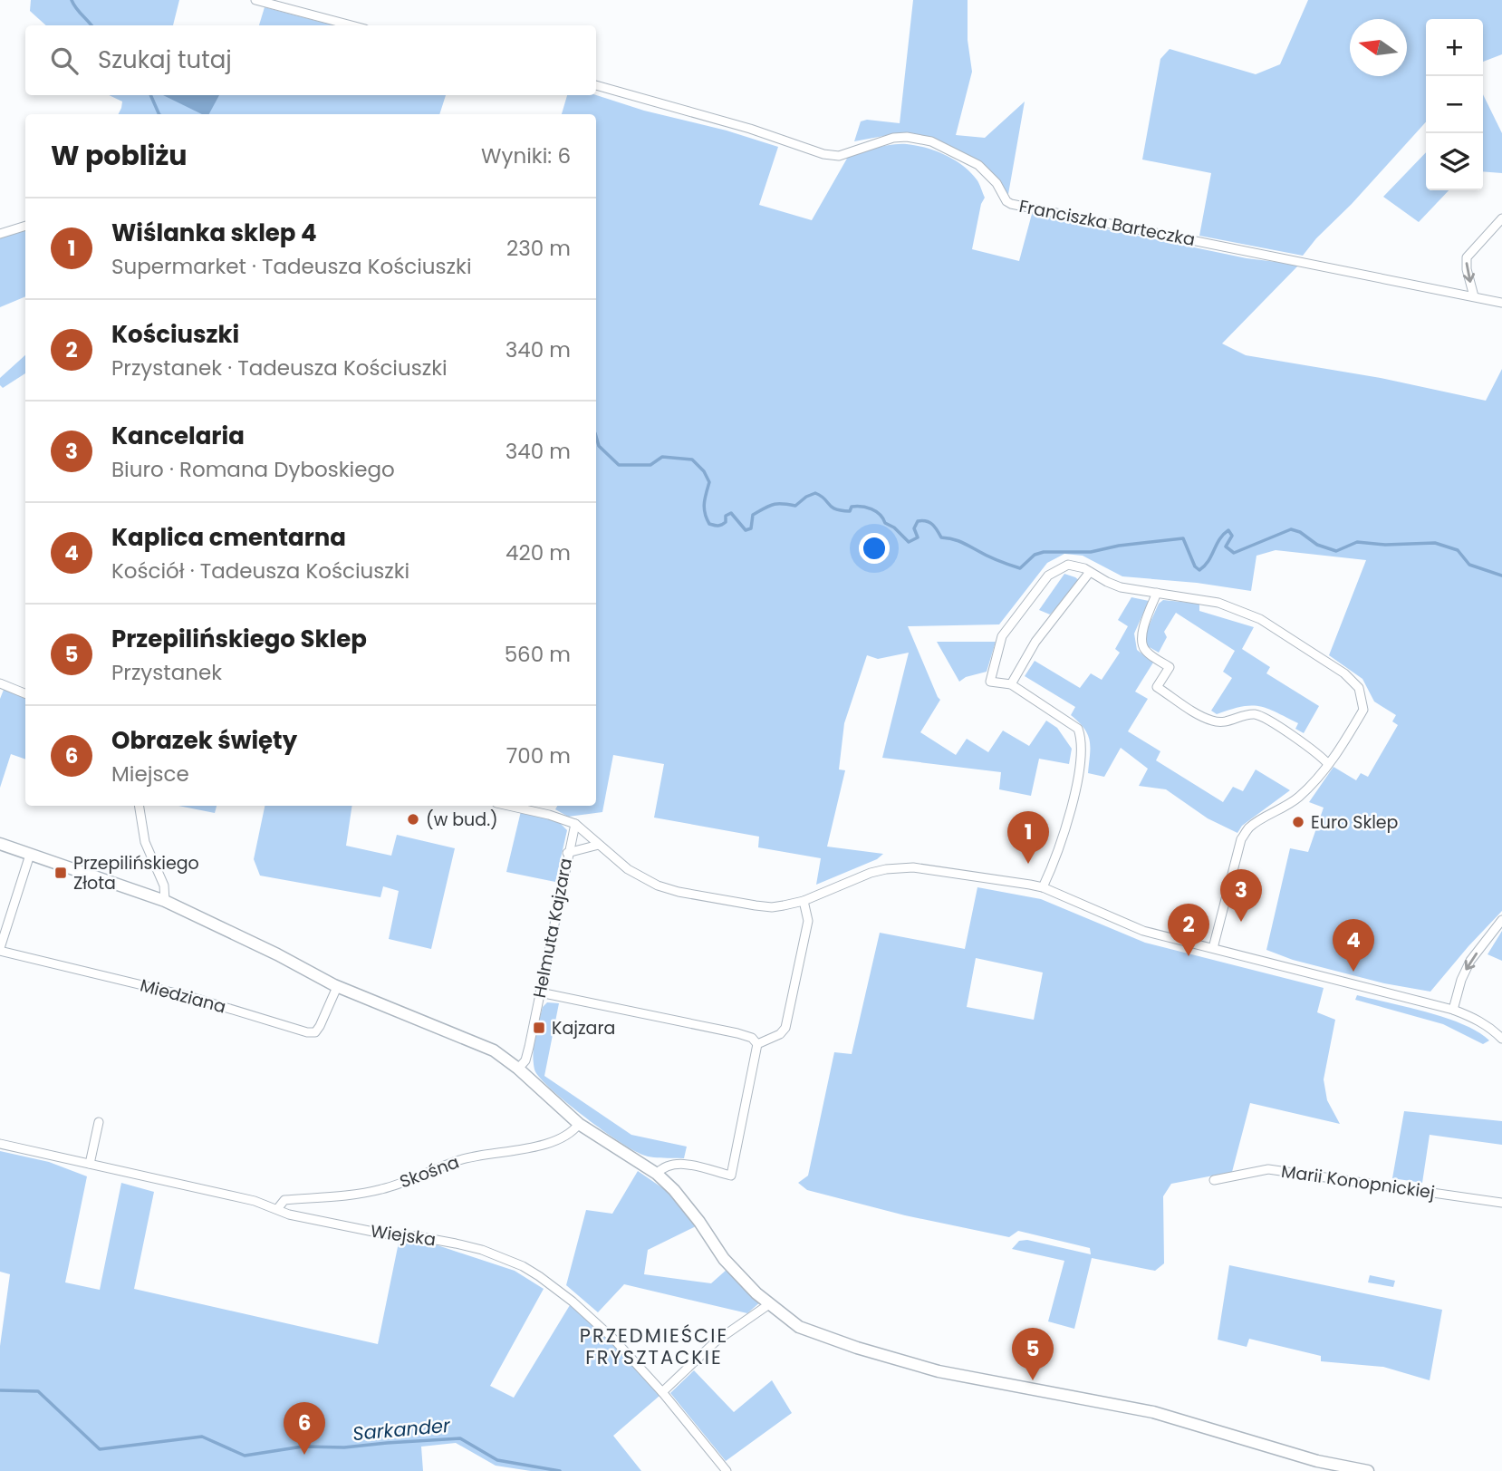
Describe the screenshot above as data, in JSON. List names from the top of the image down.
{
  "streets": {
    "street": [
      "Franciszka Barteczka",
      "Helmuta Kajzara",
      "Miedziana",
      "Skośna",
      "Marii Konopnickiej",
      "Wiejska"
    ]
  },
  "crossings": [
    ["Skośna", "Wiejska"]
  ],
  "districts": ["PRZEDMIEŚCIE FRYSZTACKIE"],
  "water": ["Sarkander"],
  "places": {
    "other": ["(w bud.)", "Euro Sklep"],
    "transit": ["Przepilińskiego Złota", "Kajzara"]
  },
  "north": "left",
  "page": {
    "map_buttons": ["+", "−"],
    "search": "Szukaj tutaj",
    "heading": ["W pobliżu", "Wyniki: 6"],
    "list": [
      {
        "mark": "1",
        "name": "Wiślanka sklep 4",
        "note": "Supermarket · Tadeusza Kościuszki",
        "value": "230 m"
      },
      {
        "mark": "2",
        "name": "Kościuszki",
        "note": "Przystanek · Tadeusza Kościuszki",
        "value": "340 m"
      },
      {
        "mark": "3",
        "name": "Kancelaria",
        "note": "Biuro · Romana Dyboskiego",
        "value": "340 m"
      },
      {
        "mark": "4",
        "name": "Kaplica cmentarna",
        "note": "Kościół · Tadeusza Kościuszki",
        "value": "420 m"
      },
      {
        "mark": "5",
        "name": "Przepilińskiego Sklep",
        "note": "Przystanek",
        "value": "560 m"
      },
      {
        "mark": "6",
        "name": "Obrazek święty",
        "note": "Miejsce",
        "value": "700 m"
      }
    ],
    "pins": [
      "1",
      "3",
      "2",
      "4",
      "5",
      "6"
    ]
  }
}
